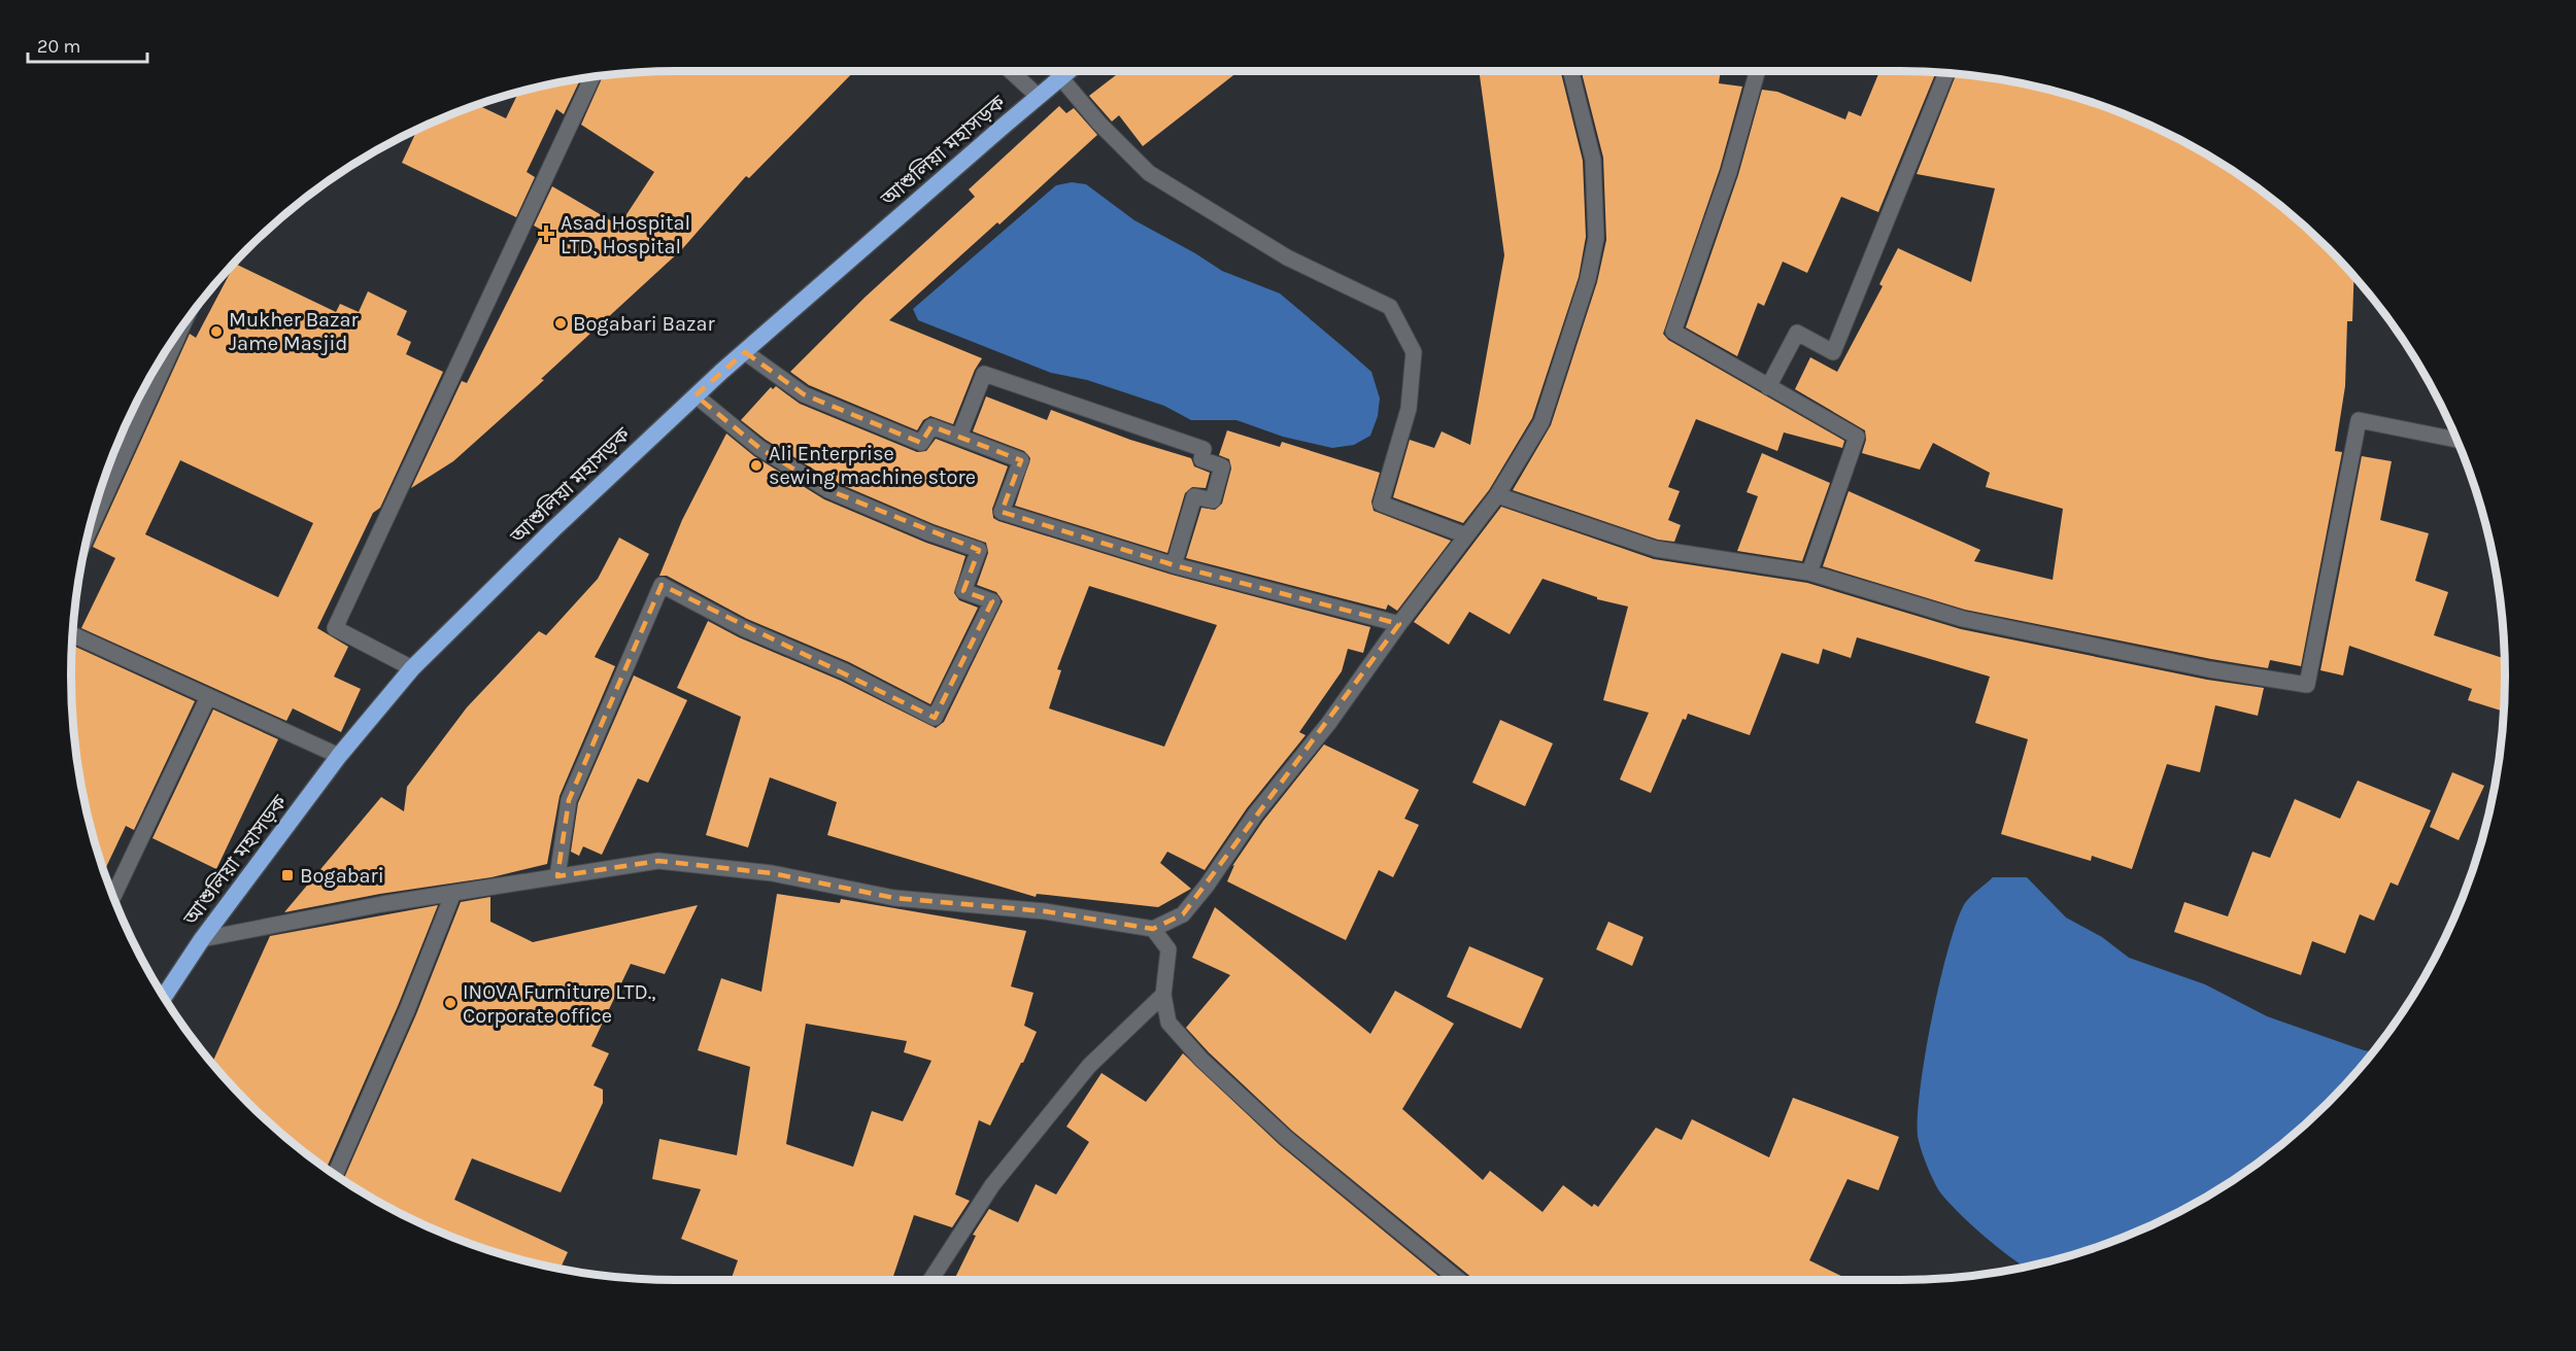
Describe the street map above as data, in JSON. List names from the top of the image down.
{
  "streets": {
    "highway": ["আশুলিয়া মহাসড়ক"]
  },
  "places": {
    "health": ["Asad Hospital LTD, Hospital"],
    "other": [
      "Bogabari Bazar",
      "Mukher Bazar Jame Masjid",
      "Ali Enterprise sewing machine store",
      "INOVA Furniture LTD., Corporate office"
    ],
    "transit": ["Bogabari"]
  },
  "scale_bar": "20 m"
}
